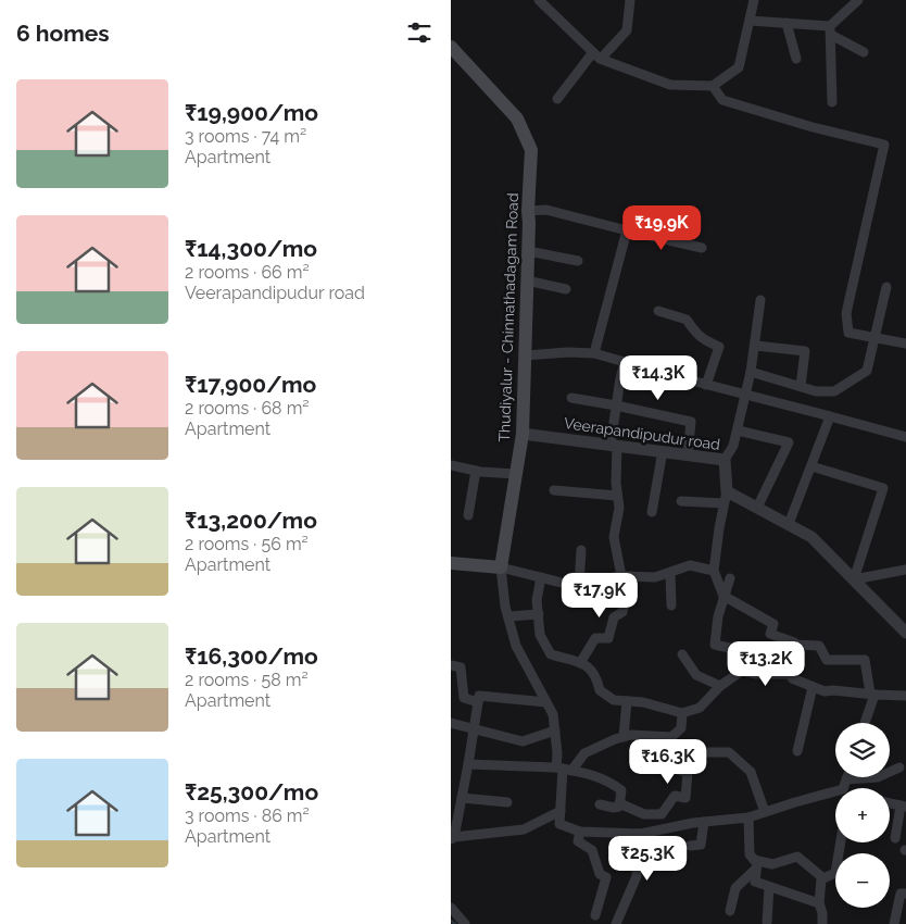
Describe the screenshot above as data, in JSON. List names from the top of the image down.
{
  "streets": {
    "main road": ["Thudiyalur - Chinnathadagam Road"],
    "street": ["Veerapandipudur road"]
  },
  "crossings": [
    ["Thudiyalur - Chinnathadagam Road", "Veerapandipudur road"]
  ],
  "page": {
    "heading": "6 homes",
    "list": [
      {
        "name": "₹19,900/mo",
        "note": "3 rooms · 74 m² · Apartment"
      },
      {
        "name": "₹14,300/mo",
        "note": "2 rooms · 66 m² · Veerapandipudur road"
      },
      {
        "name": "₹17,900/mo",
        "note": "2 rooms · 68 m² · Apartment"
      },
      {
        "name": "₹13,200/mo",
        "note": "2 rooms · 56 m² · Apartment"
      },
      {
        "name": "₹16,300/mo",
        "note": "2 rooms · 58 m² · Apartment"
      },
      {
        "name": "₹25,300/mo",
        "note": "3 rooms · 86 m² · Apartment"
      }
    ],
    "price": [
      "₹19.9K",
      "₹14.3K",
      "₹17.9K",
      "₹13.2K",
      "₹16.3K",
      "₹25.3K"
    ],
    "map_buttons": ["+", "−"]
  }
}
